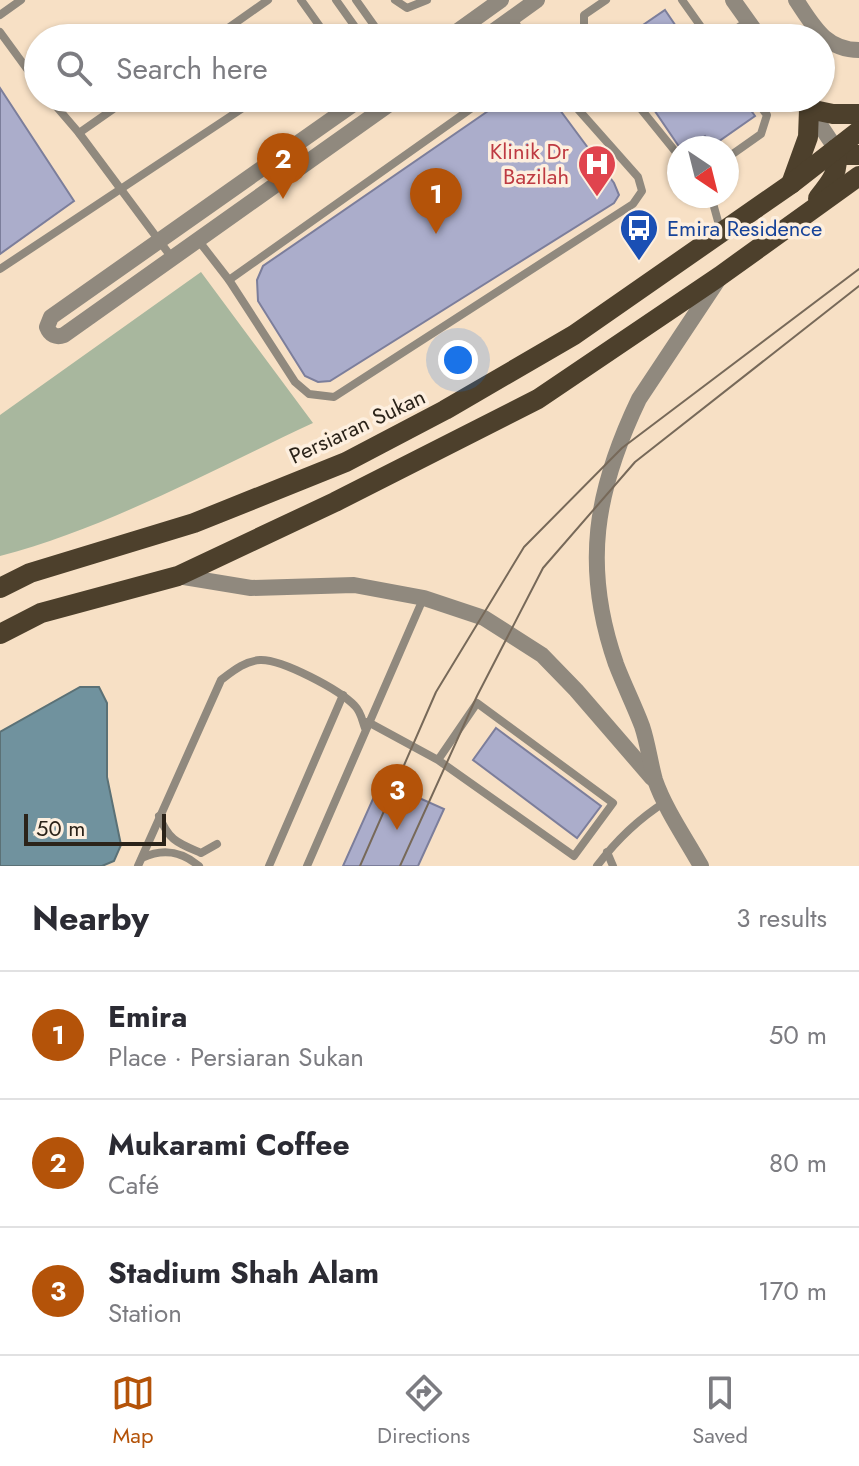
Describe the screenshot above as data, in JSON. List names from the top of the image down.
{
  "streets": {
    "main road": ["Persiaran Sukan"]
  },
  "places": {
    "hospital": ["Klinik Dr Bazilah"],
    "bus stop": ["Emira Residence"]
  },
  "scale_bar": "50 m",
  "north": "bottom right",
  "page": {
    "search": "Search here",
    "pins": ["2", "1", "3"],
    "scale": "50 m",
    "heading": ["Nearby", "3 results"],
    "list": [
      {
        "mark": "1",
        "name": "Emira",
        "note": "Place · Persiaran Sukan",
        "value": "50 m"
      },
      {
        "mark": "2",
        "name": "Mukarami Coffee",
        "note": "Café",
        "value": "80 m"
      },
      {
        "mark": "3",
        "name": "Stadium Shah Alam",
        "note": "Station",
        "value": "170 m"
      }
    ],
    "nav": ["Map", "Directions", "Saved"]
  }
}
